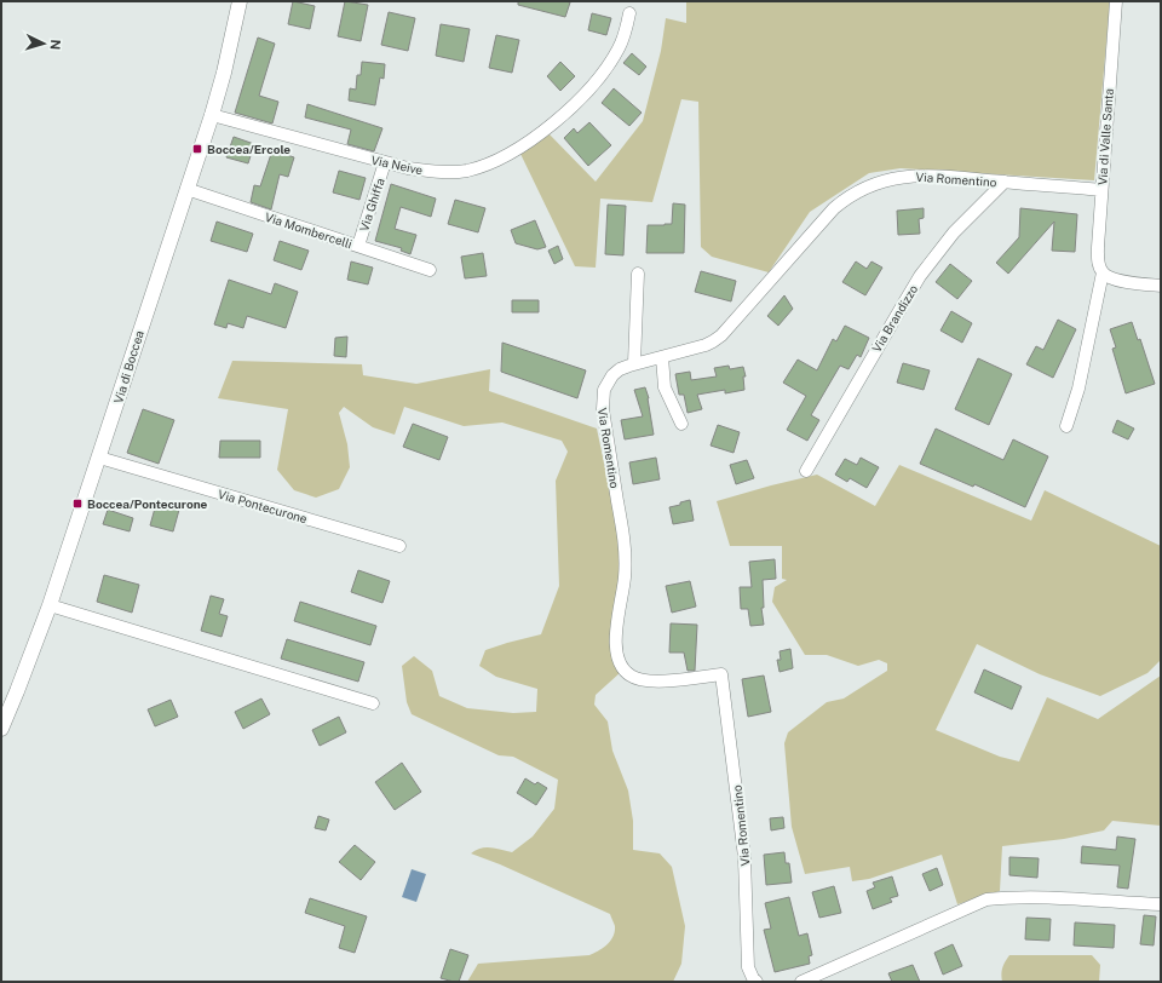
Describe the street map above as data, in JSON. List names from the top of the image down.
{
  "streets": {
    "street": [
      "Via di Valle Santa",
      "Via Neive",
      "Via Romentino",
      "Via Ghiffa",
      "Via Mombercelli",
      "Via Brandizzo",
      "Via di Boccea",
      "Via Pontecurone"
    ]
  },
  "crossings": [
    ["Via di Valle Santa", "Via Romentino"],
    ["Via Neive", "Via Ghiffa"],
    ["Via Neive", "Via di Boccea"],
    ["Via Romentino", "Via Brandizzo"],
    ["Via Ghiffa", "Via Mombercelli"],
    ["Via Mombercelli", "Via di Boccea"],
    ["Via di Boccea", "Via Pontecurone"]
  ],
  "places": {
    "transit": ["Boccea/Ercole", "Boccea/Pontecurone"]
  },
  "north": "right"
}
